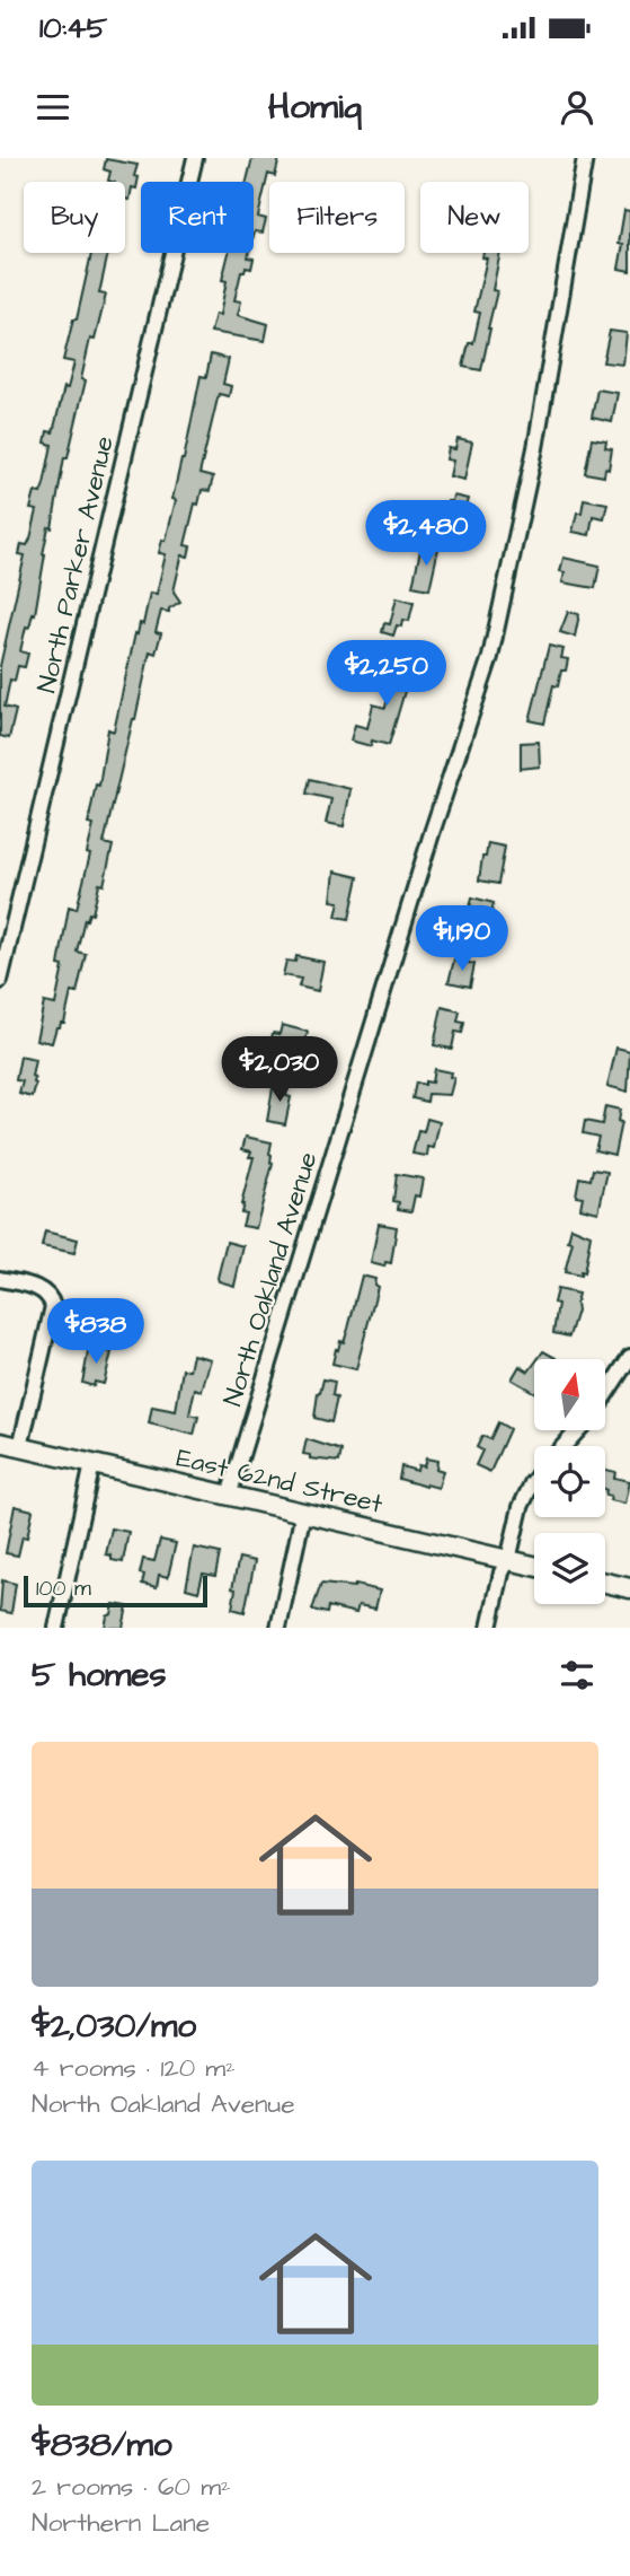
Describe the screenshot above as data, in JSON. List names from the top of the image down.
{
  "streets": {
    "street": ["North Parker Avenue", "North Oakland Avenue", "East 62nd Street"]
  },
  "crossings": [
    ["North Oakland Avenue", "East 62nd Street"]
  ],
  "scale_bar": "100 m",
  "north": "top",
  "page": {
    "status": "10:45",
    "header": "Homiq",
    "chip": [
      "Buy",
      "Rent",
      "Filters",
      "New"
    ],
    "price": [
      "$2,480",
      "$2,250",
      "$1,190",
      "$2,030",
      "$838"
    ],
    "scale": "100 m",
    "heading": "5 homes",
    "list": [
      {
        "name": "$2,030/mo",
        "note": "4 rooms · 120 m² · North Oakland Avenue"
      },
      {
        "name": "$838/mo",
        "note": "2 rooms · 60 m² · Northern Lane"
      }
    ]
  }
}
